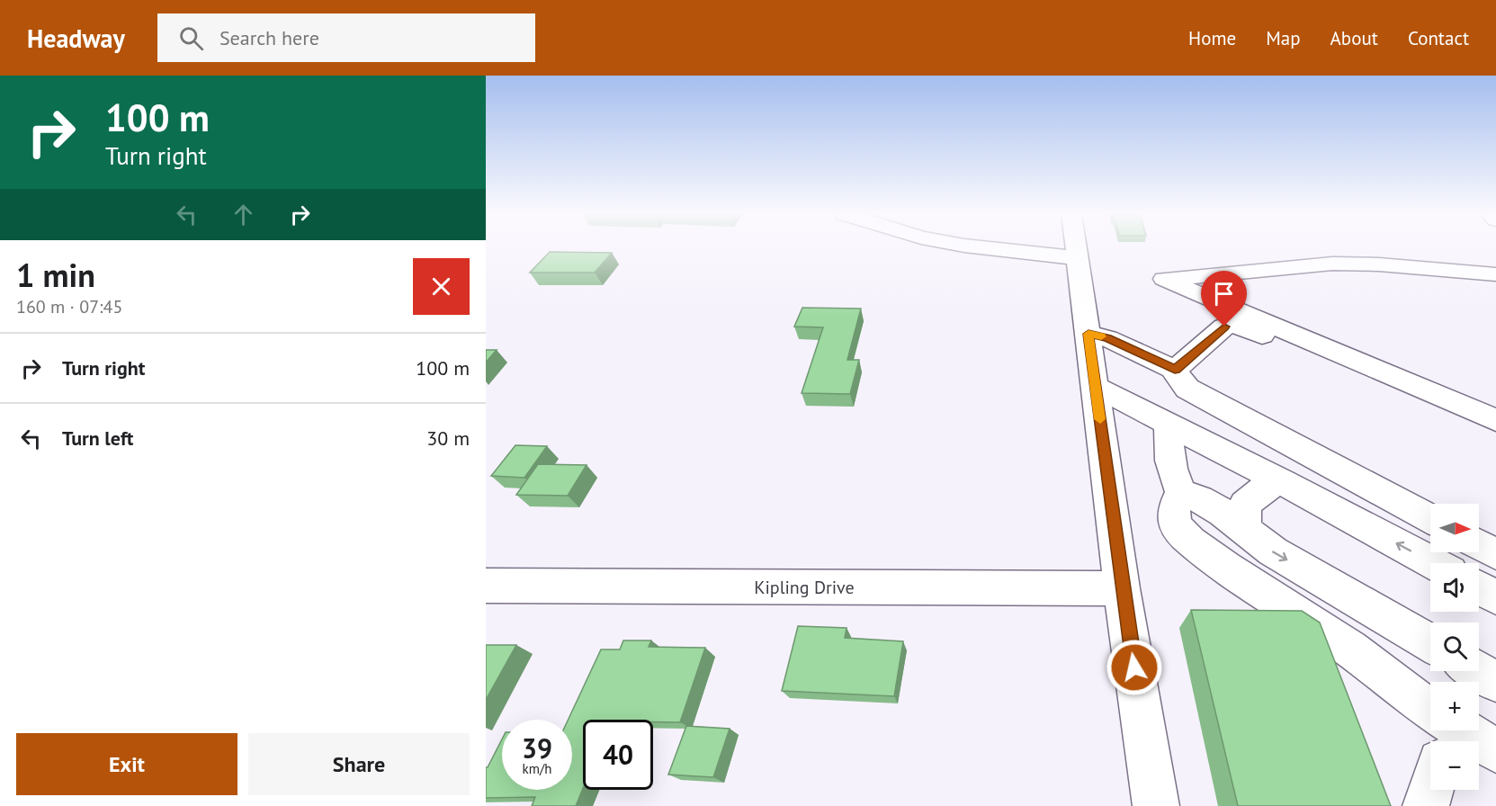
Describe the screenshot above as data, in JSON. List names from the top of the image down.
{
  "streets": {
    "street": ["Kipling Drive"]
  },
  "north": "right",
  "page": {
    "header": "Headway",
    "search": "Search here",
    "nav": [
      "Home",
      "Map",
      "About",
      "Contact"
    ],
    "turn": ["100 m", "Turn right"],
    "heading": ["1 min", "160 m · 07:45"],
    "list": [
      {
        "name": "Turn right",
        "value": "100 m"
      },
      {
        "name": "Turn left",
        "value": "30 m"
      }
    ],
    "map_buttons": ["+", "−"],
    "speed": "39 km/h",
    "limit": "40",
    "buttons": ["Exit", "Share"]
  }
}
